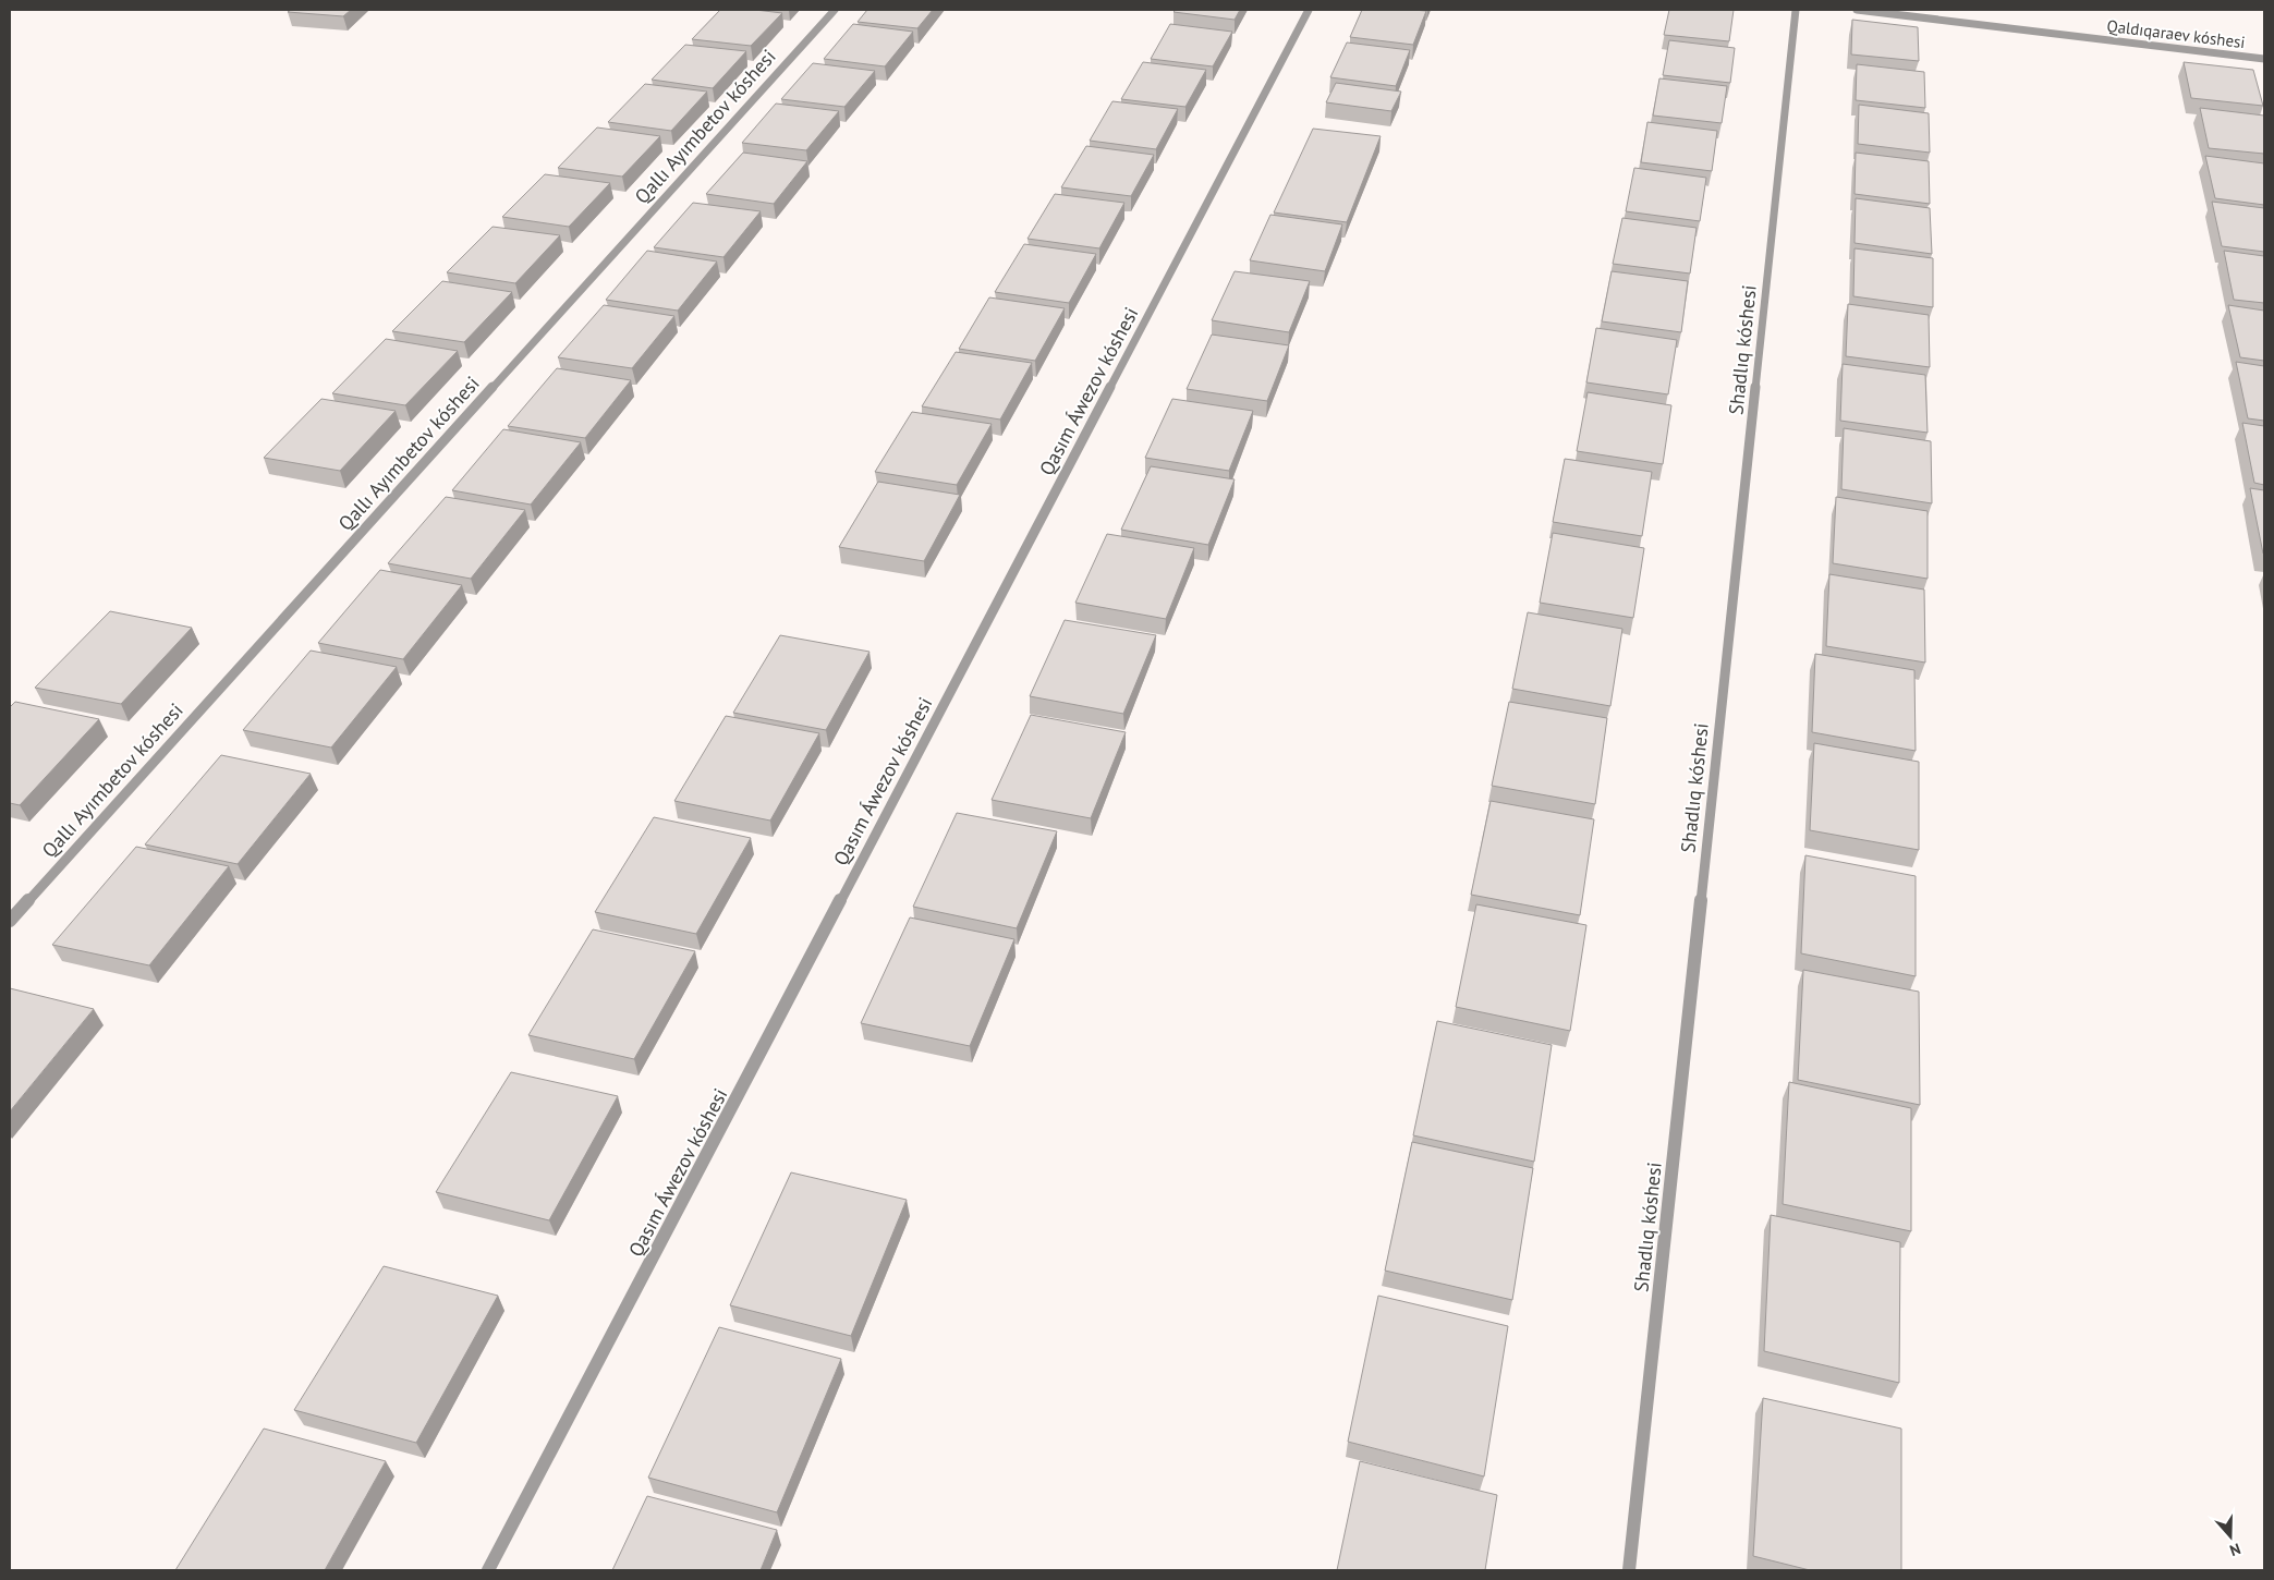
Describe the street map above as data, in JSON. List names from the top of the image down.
{
  "streets": {
    "street": [
      "Qaldıqaraev kóshesi",
      "Qallı Ayımbetov kóshesi",
      "Shadlıq kóshesi",
      "Qasım Áwezov kóshesi"
    ]
  },
  "north": "bottom"
}
